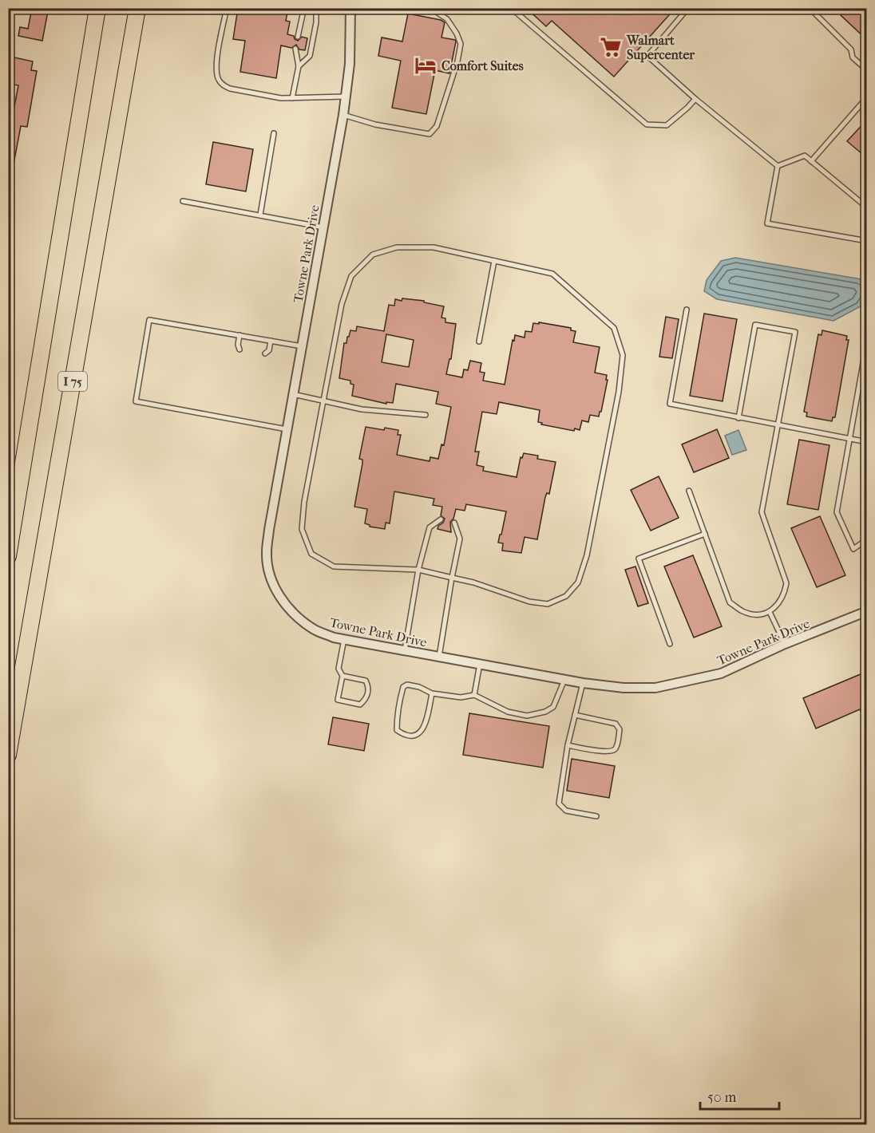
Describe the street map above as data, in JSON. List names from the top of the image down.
{
  "streets": {
    "highway": ["I 75"],
    "street": ["Towne Park Drive"]
  },
  "places": {
    "supermarket": ["Walmart Supercenter"],
    "hotel": ["Comfort Suites"]
  },
  "scale_bar": "50 m"
}
